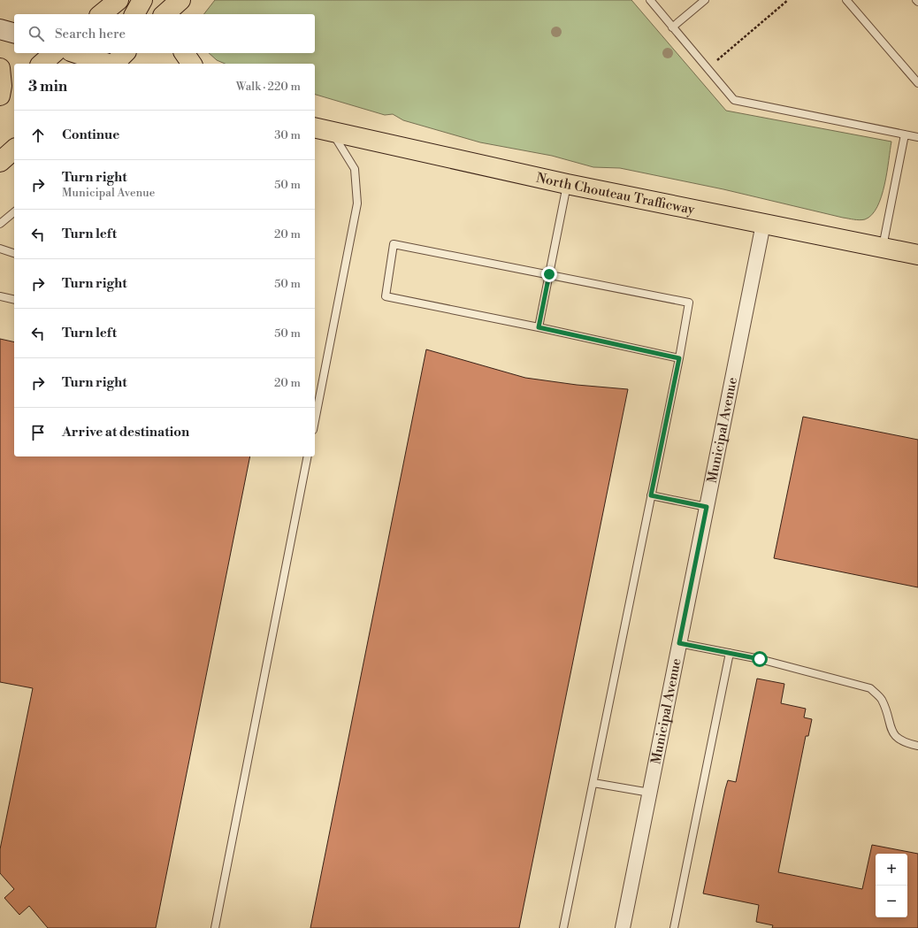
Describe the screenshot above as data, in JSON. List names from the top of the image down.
{
  "streets": {
    "main road": ["North Chouteau Trafficway"],
    "street": ["Municipal Avenue"]
  },
  "crossings": [
    ["North Chouteau Trafficway", "Municipal Avenue"]
  ],
  "page": {
    "search": "Search here",
    "heading": ["3 min", "Walk · 220 m"],
    "list": [
      ["Continue", "30 m"],
      ["Turn right", "Municipal Avenue", "50 m"],
      ["Turn left", "20 m"],
      ["Turn right", "50 m"],
      ["Turn left", "50 m"],
      ["Turn right", "20 m"],
      "Arrive at destination"
    ],
    "map_buttons": ["+", "−"]
  }
}
